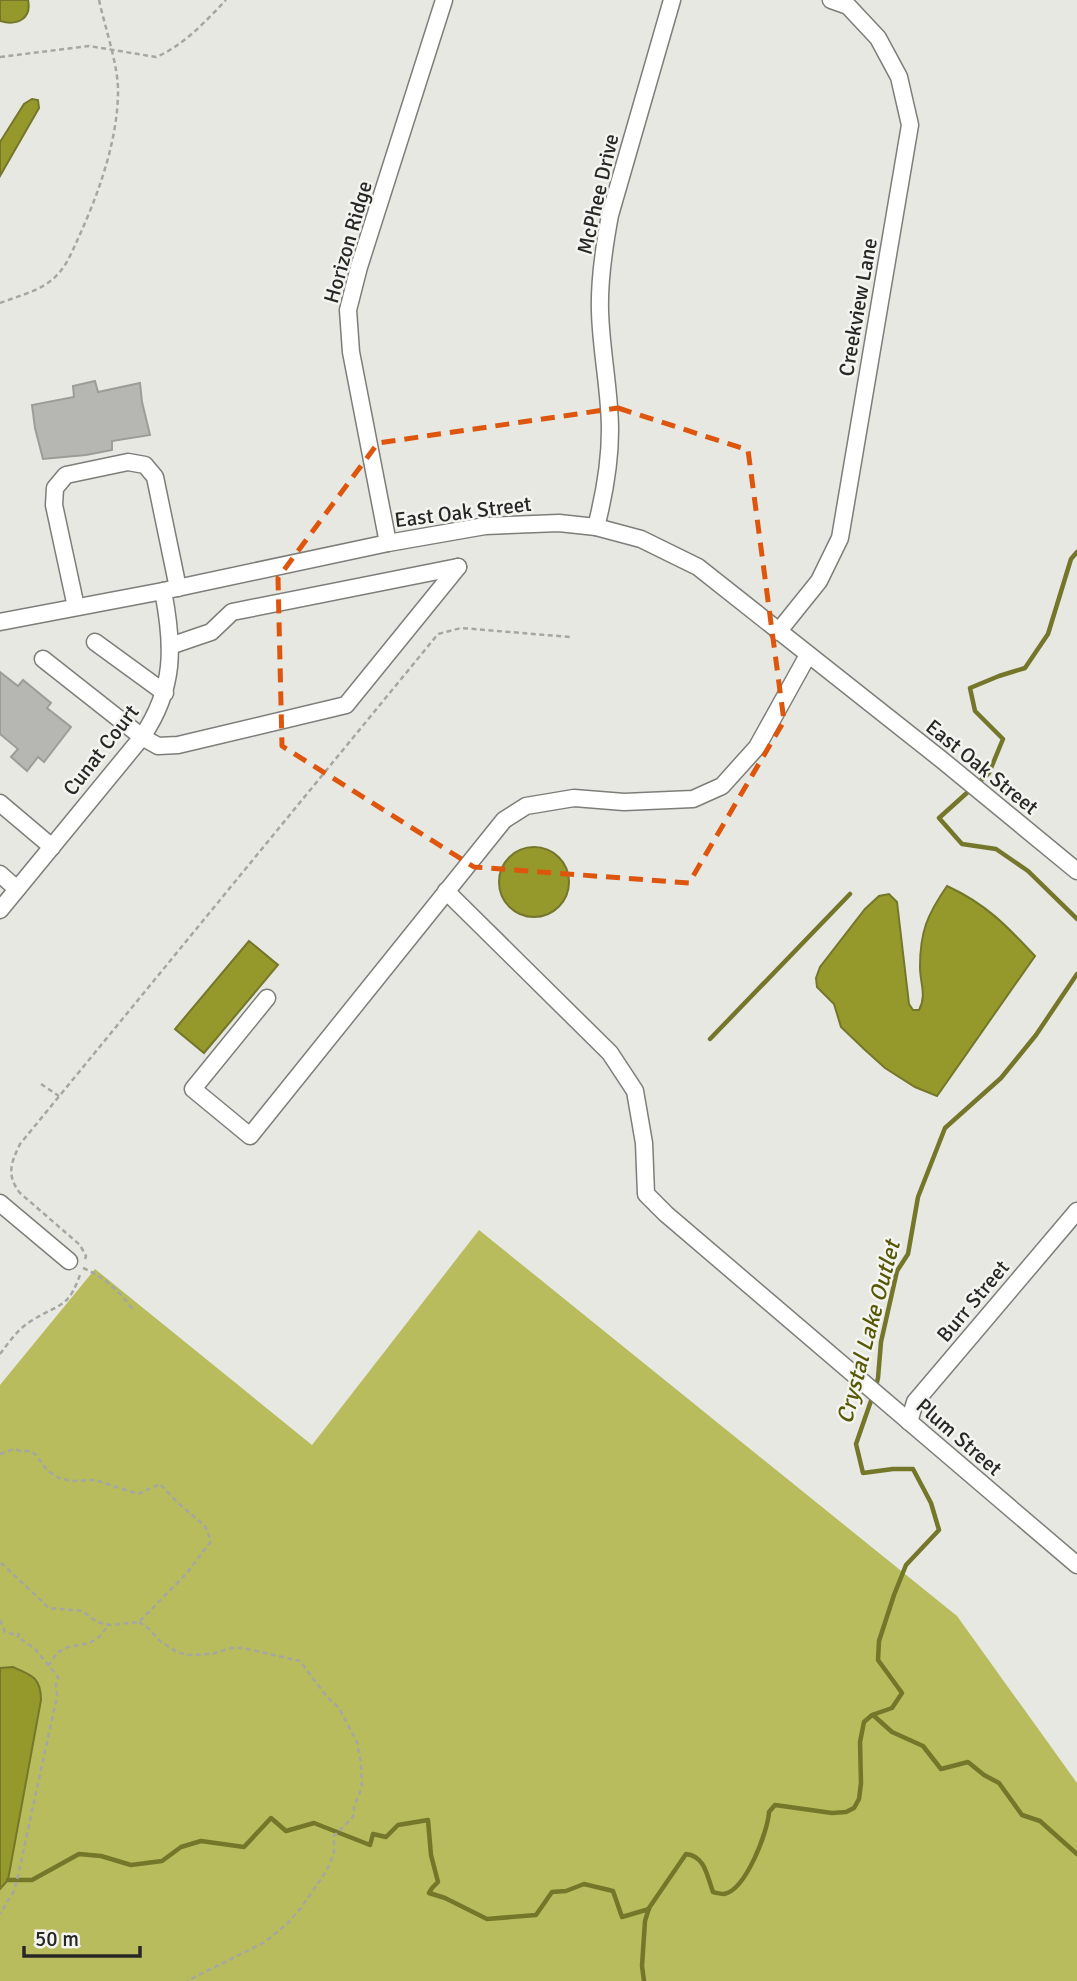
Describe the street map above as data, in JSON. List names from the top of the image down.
{
  "streets": {
    "street": [
      "McPhee Drive",
      "Horizon Ridge",
      "Creekview Lane",
      "East Oak Street",
      "Cunat Court",
      "Burr Street",
      "Plum Street"
    ]
  },
  "crossings": [
    ["McPhee Drive", "East Oak Street"],
    ["Horizon Ridge", "East Oak Street"],
    ["Creekview Lane", "East Oak Street"],
    ["East Oak Street", "Cunat Court"],
    ["Burr Street", "Plum Street"]
  ],
  "water": ["Crystal Lake Outlet"],
  "scale_bar": "50 m"
}
